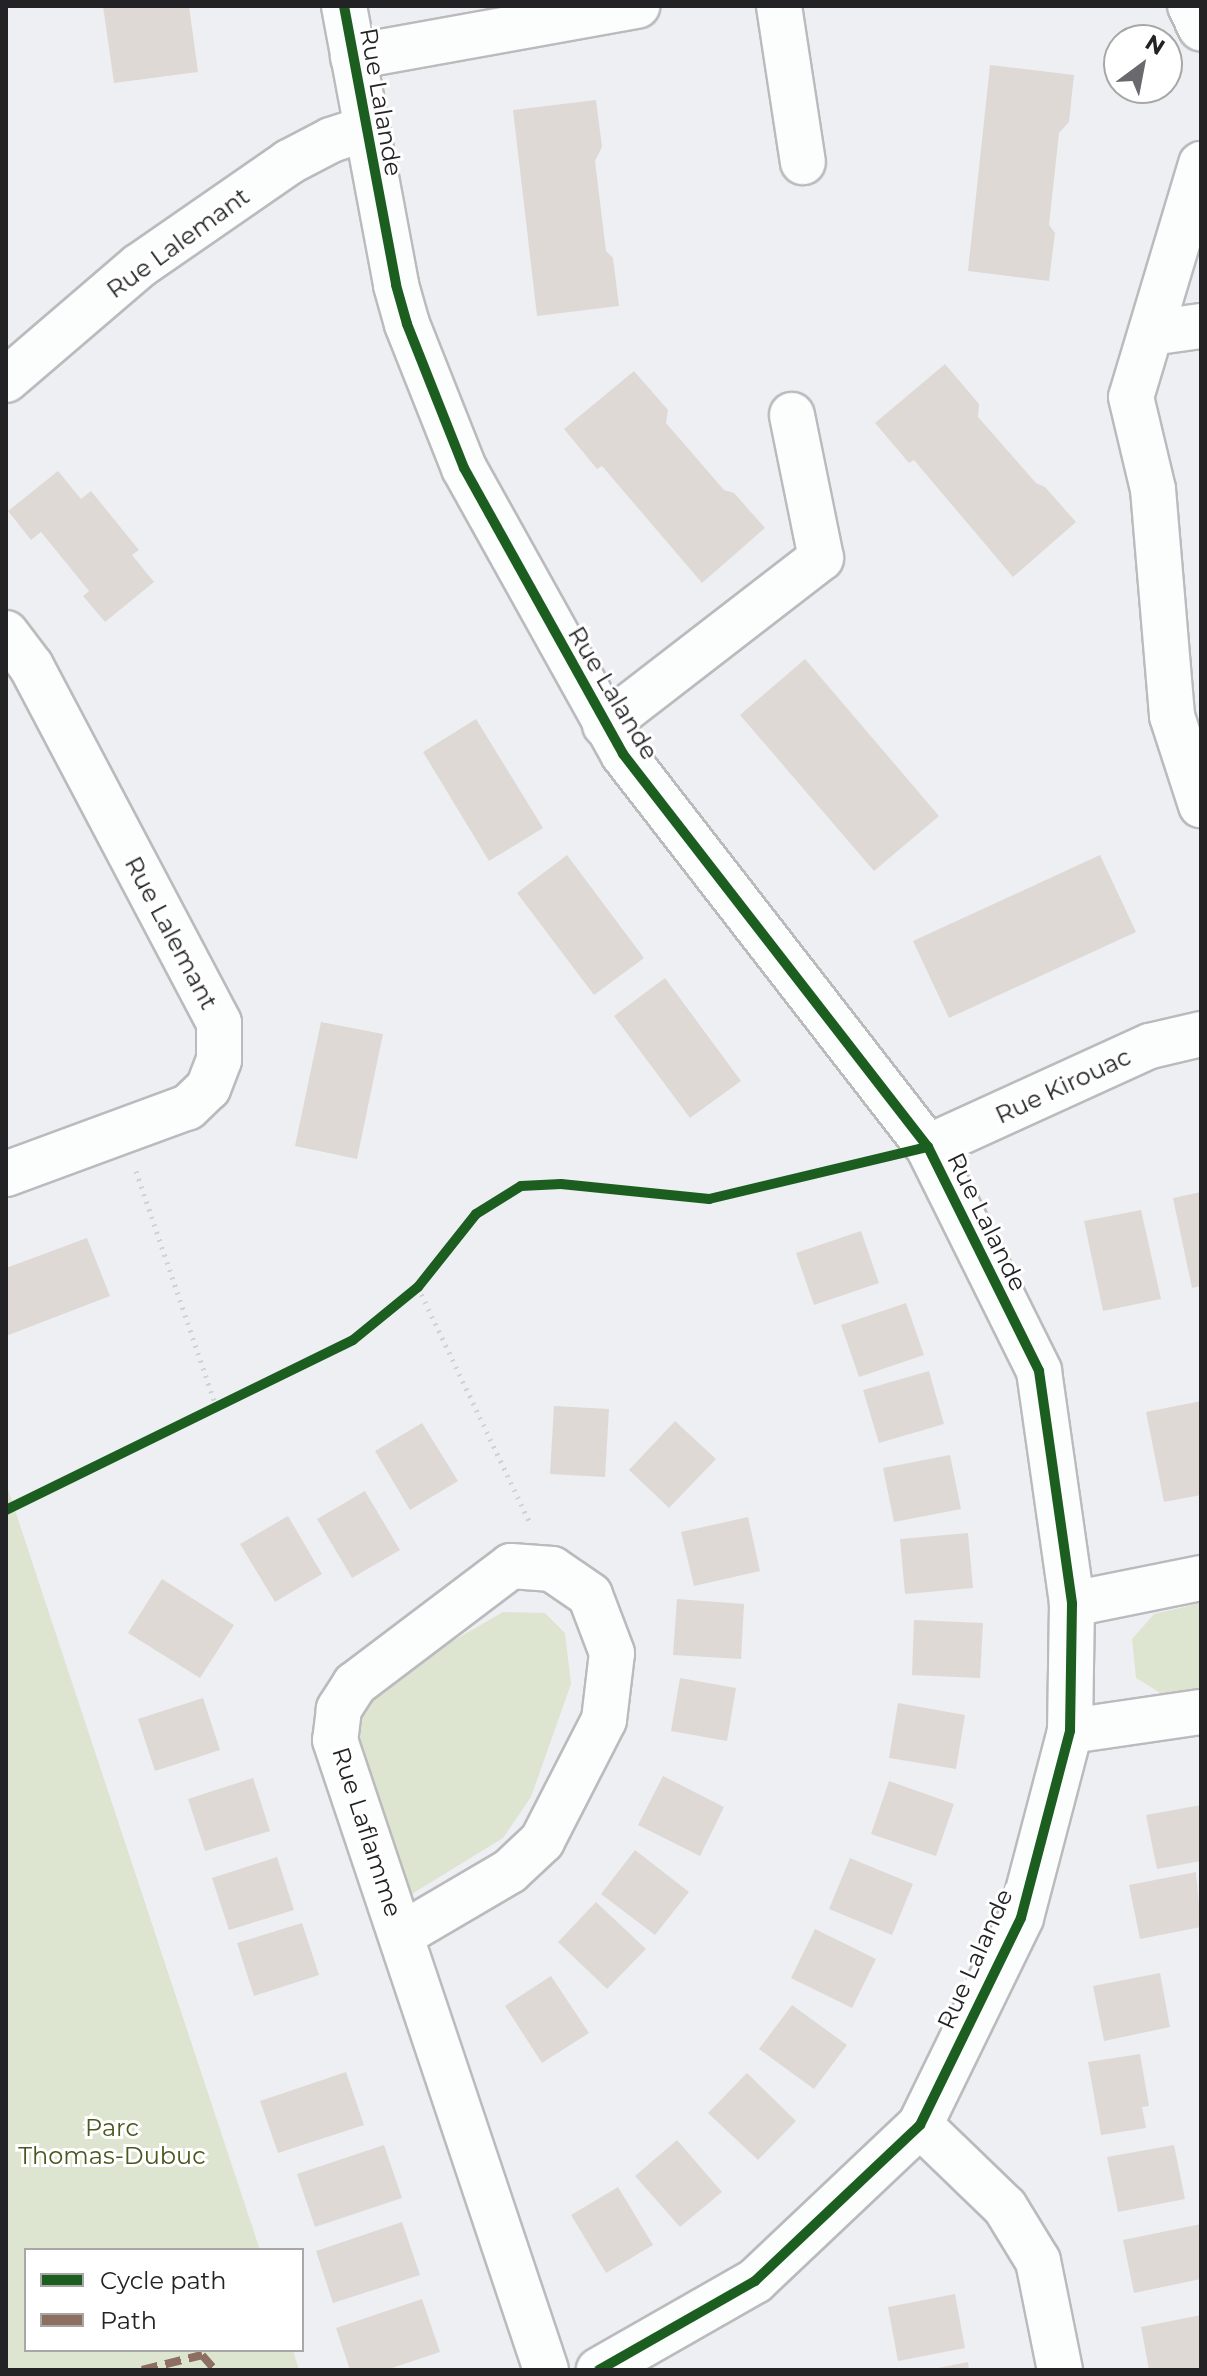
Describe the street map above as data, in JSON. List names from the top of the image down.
{
  "streets": {
    "street": [
      "Rue Lalande",
      "Rue Lalemant",
      "Rue Kirouac",
      "Rue Laflamme"
    ]
  },
  "crossings": [
    ["Rue Lalande", "Rue Lalemant"],
    ["Rue Lalande", "Rue Kirouac"]
  ],
  "parks": ["Parc Thomas-Dubuc"],
  "legend": ["Cycle path", "Path"],
  "north": "top right"
}
